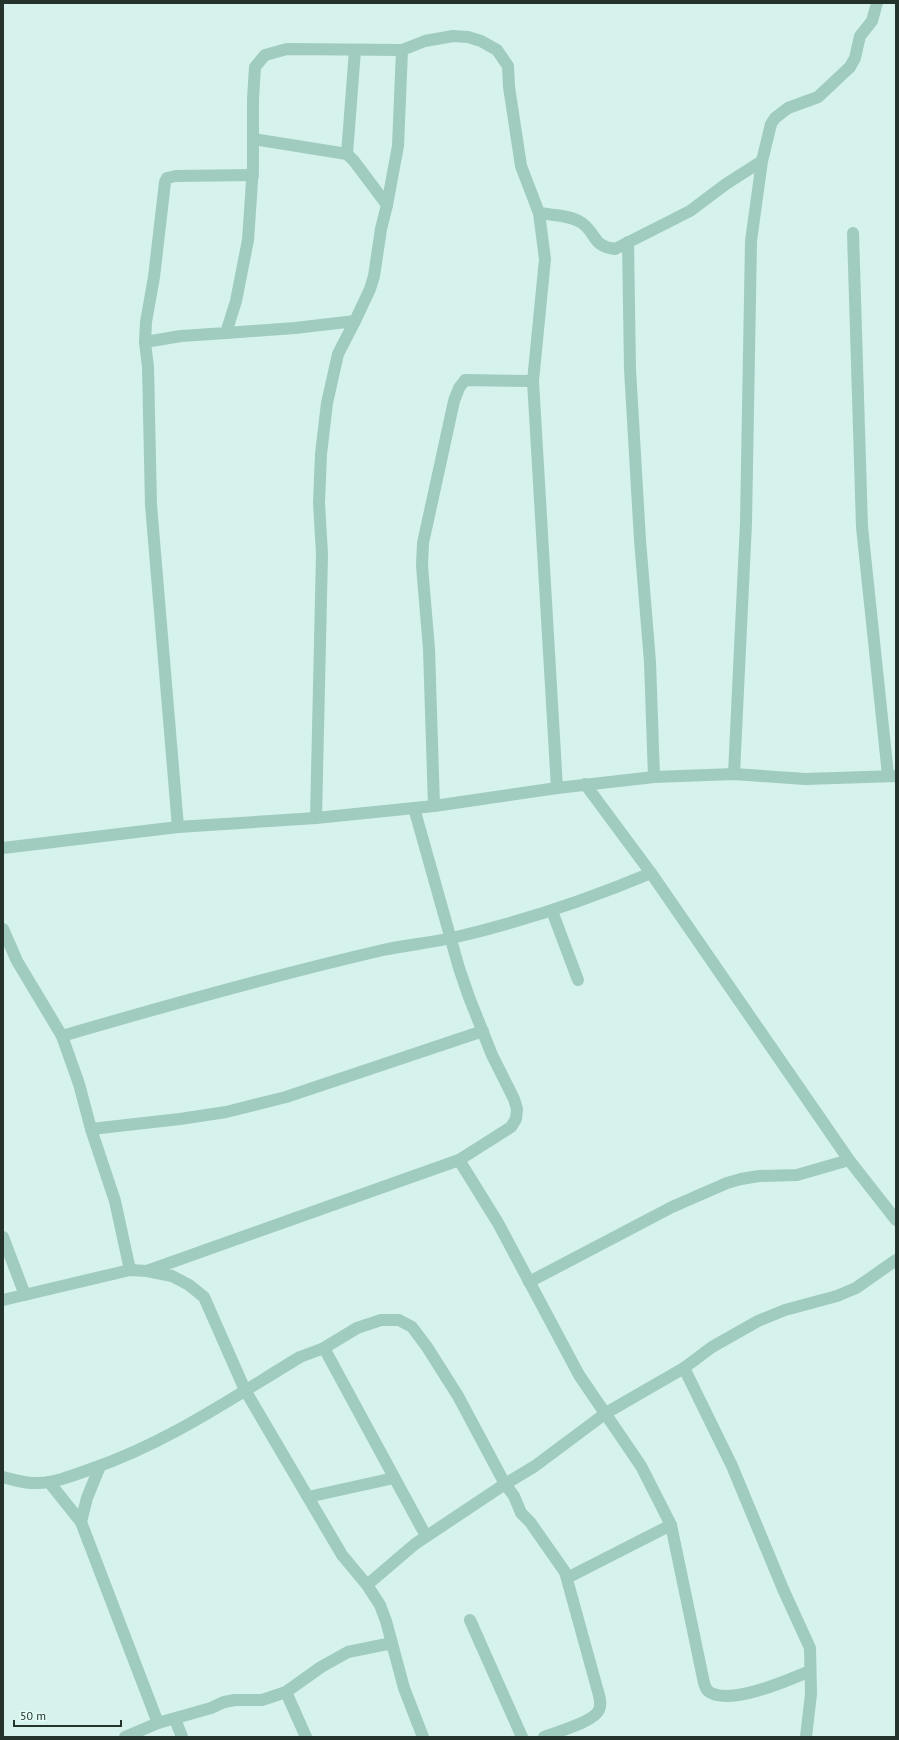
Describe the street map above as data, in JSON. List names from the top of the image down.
{
  "scale_bar": "50 m"
}
